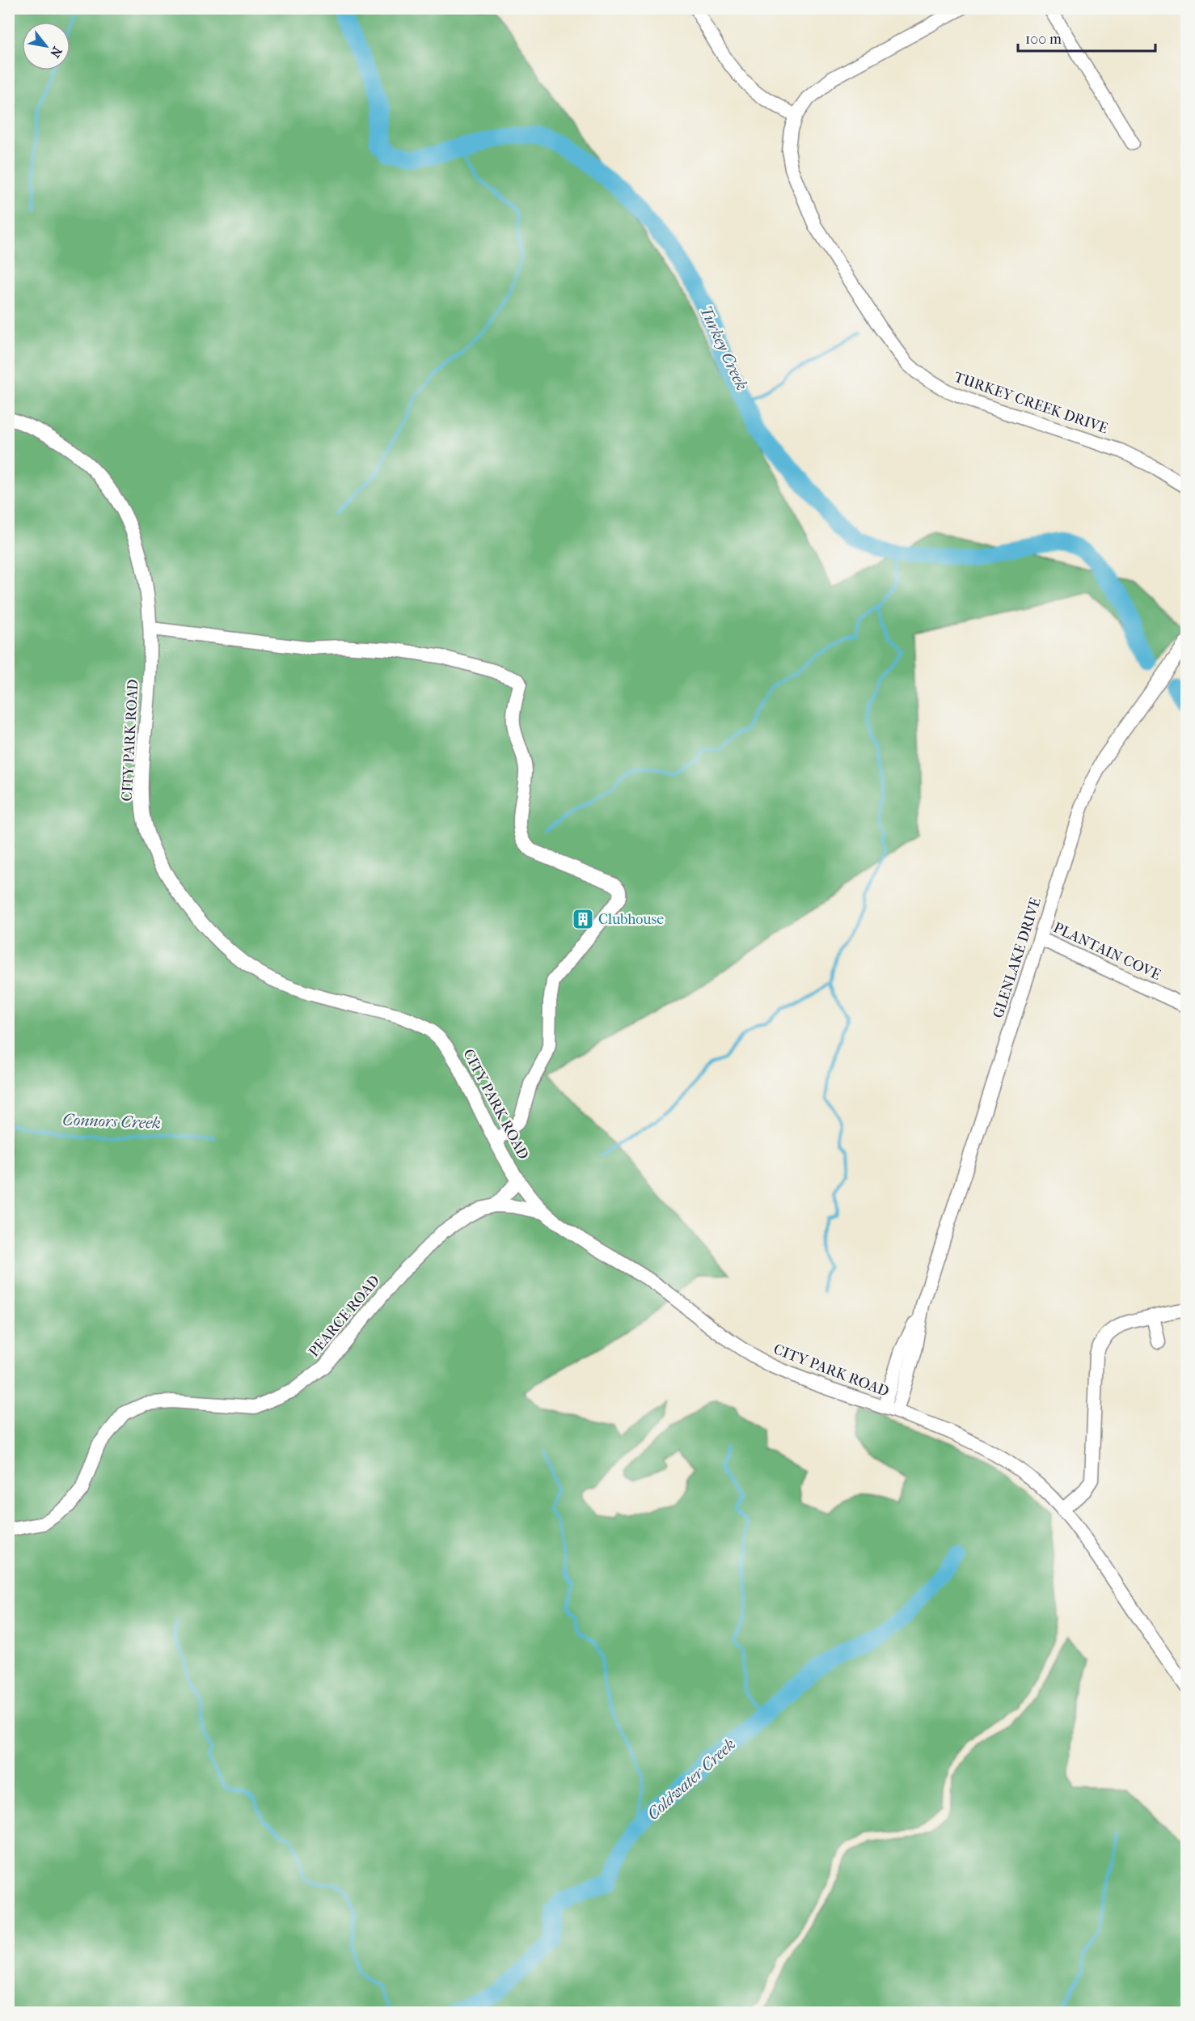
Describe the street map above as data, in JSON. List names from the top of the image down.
{
  "streets": {
    "street": [
      "TURKEY CREEK DRIVE",
      "CITY PARK ROAD",
      "PLANTAIN COVE",
      "GLENLAKE DRIVE",
      "PEARCE ROAD"
    ]
  },
  "crossings": [
    ["CITY PARK ROAD", "GLENLAKE DRIVE"],
    ["CITY PARK ROAD", "PEARCE ROAD"],
    ["PLANTAIN COVE", "GLENLAKE DRIVE"]
  ],
  "water": ["Turkey Creek", "Connors Creek", "Coldwater Creek"],
  "places": {
    "building": ["Clubhouse"]
  },
  "scale_bar": "100 m",
  "north": "bottom right"
}
